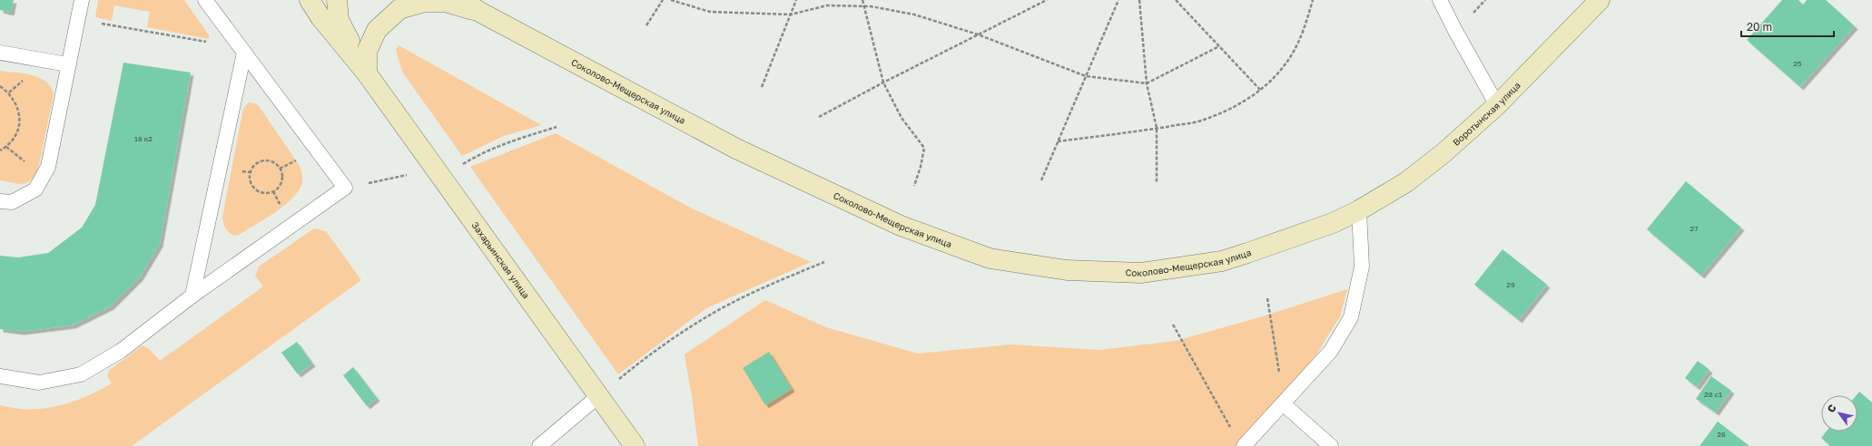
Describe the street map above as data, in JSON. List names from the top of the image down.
{
  "streets": {
    "street": ["Соколово-Мещерская улица", "Воротынская улица", "Захарьинская улица"]
  },
  "crossings": [
    ["Соколово-Мещерская улица", "Воротынская улица"]
  ],
  "house_numbers": [
    "25",
    "18 к2",
    "27",
    "29",
    "28 с1",
    "28"
  ],
  "scale_bar": "20 m",
  "north": "top left"
}
